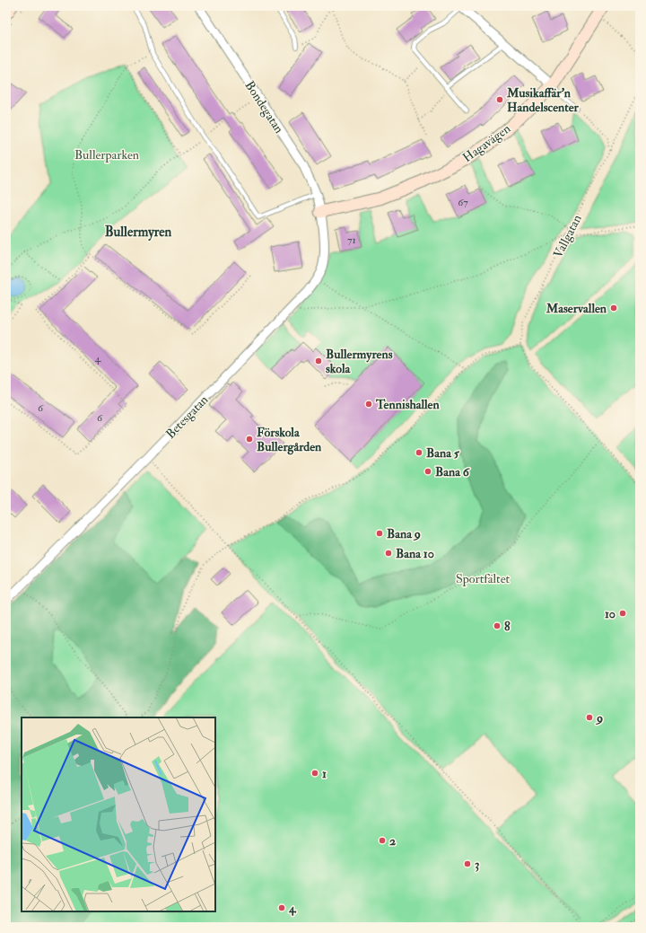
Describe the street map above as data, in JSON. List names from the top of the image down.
{
  "streets": {
    "street": ["Bondegatan", "Hagavägen", "Betesgatan"],
    "path": ["Vallgatan"]
  },
  "crossings": [
    ["Bondegatan", "Hagavägen"],
    ["Bondegatan", "Betesgatan"],
    ["Hagavägen", "Betesgatan"]
  ],
  "districts": ["Bullermyren"],
  "parks": ["Bullerparken", "Sportfältet"],
  "places": [
    "Musikaffär'n Handelscenter",
    "Maservallen",
    "Bullermyrens skola",
    "Tennishallen",
    "Förskola Bullergården",
    "Bana 5",
    "Bana 6",
    "Bana 9",
    "Bana 10",
    "10",
    "8",
    "9",
    "1",
    "2",
    "3",
    "4"
  ],
  "house_numbers": [
    "67",
    "71",
    "4",
    "6",
    "6"
  ]
}
